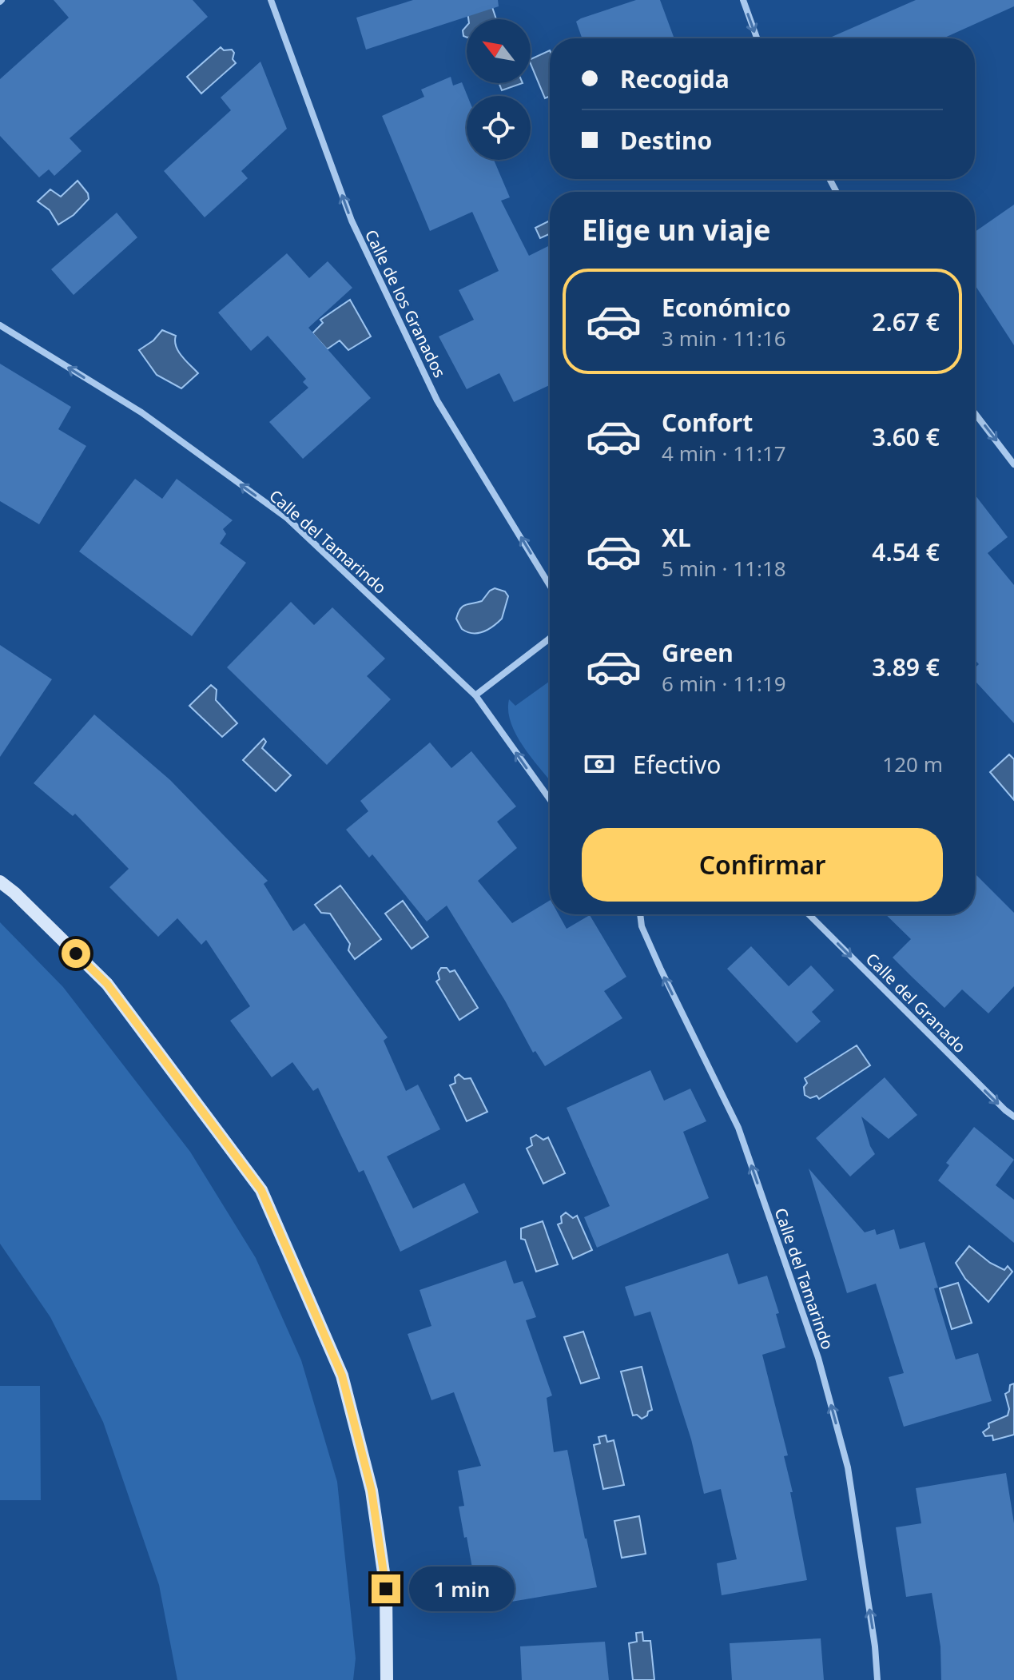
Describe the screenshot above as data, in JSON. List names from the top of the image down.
{
  "streets": {
    "street": ["Calle de los Granados", "Calle del Tamarindo", "Calle del Granado"]
  },
  "one_way": ["Calle de los Granados", "Calle del Tamarindo", "Calle del Granado"],
  "north": "top left",
  "page": {
    "banner": ["Recogida", "Destino"],
    "heading": "Elige un viaje",
    "list": [
      {
        "name": "Económico",
        "note": "3 min · 11:16",
        "value": "2.67 €"
      },
      {
        "name": "Confort",
        "note": "4 min · 11:17",
        "value": "3.60 €"
      },
      {
        "name": "XL",
        "note": "5 min · 11:18",
        "value": "4.54 €"
      },
      {
        "name": "Green",
        "note": "6 min · 11:19",
        "value": "3.89 €"
      }
    ],
    "pay": ["Efectivo", "120 m"],
    "buttons": "Confirmar",
    "bubble": "1 min"
  }
}
